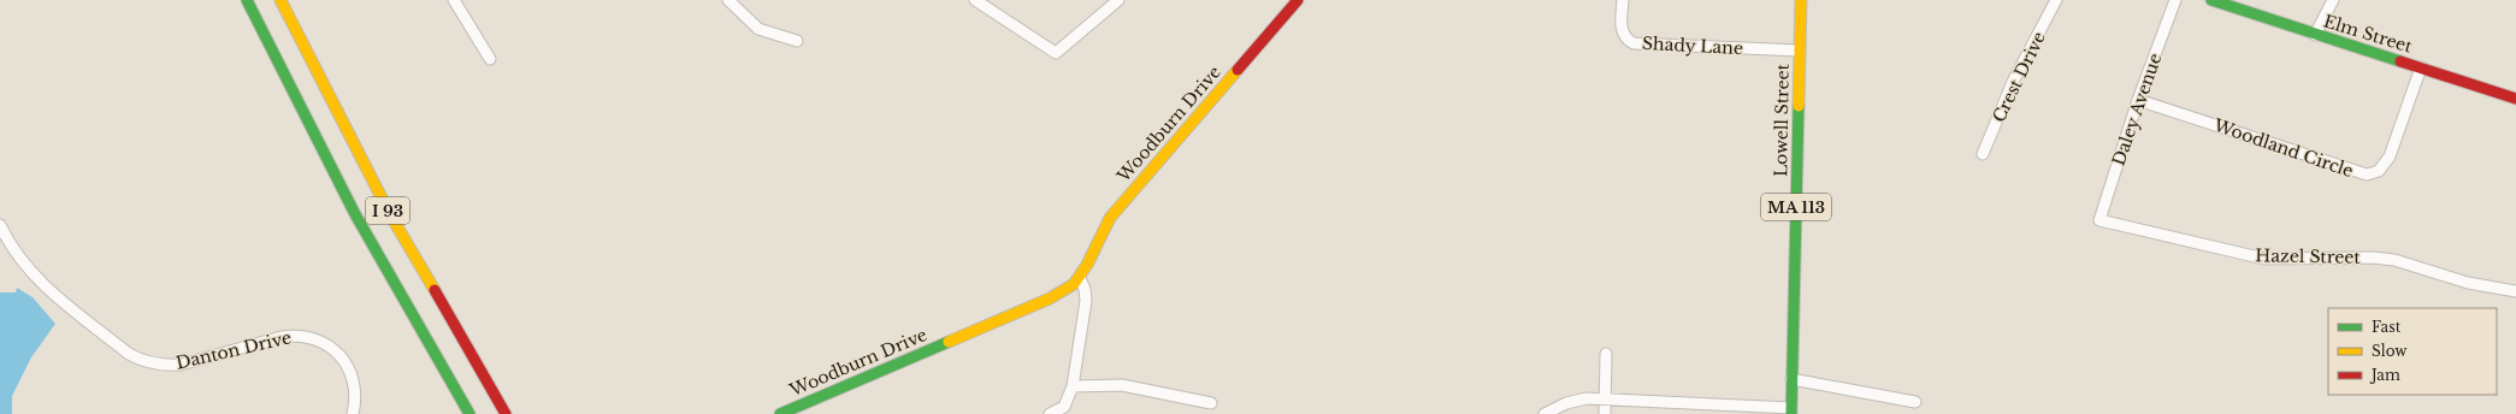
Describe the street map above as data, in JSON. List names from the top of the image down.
{
  "streets": {
    "main road": [
      "Elm Street",
      "Lowell Street",
      "Woodburn Drive",
      "MA 113",
      "I 93"
    ],
    "street": [
      "Shady Lane",
      "Crest Drive",
      "Daley Avenue",
      "Woodland Circle",
      "Hazel Street",
      "Danton Drive"
    ]
  },
  "crossings": [
    ["Elm Street", "Woodland Circle"],
    ["Shady Lane", "Lowell Street"],
    ["Daley Avenue", "Woodland Circle"],
    ["Daley Avenue", "Hazel Street"]
  ],
  "legend": ["Fast", "Slow", "Jam"]
}
